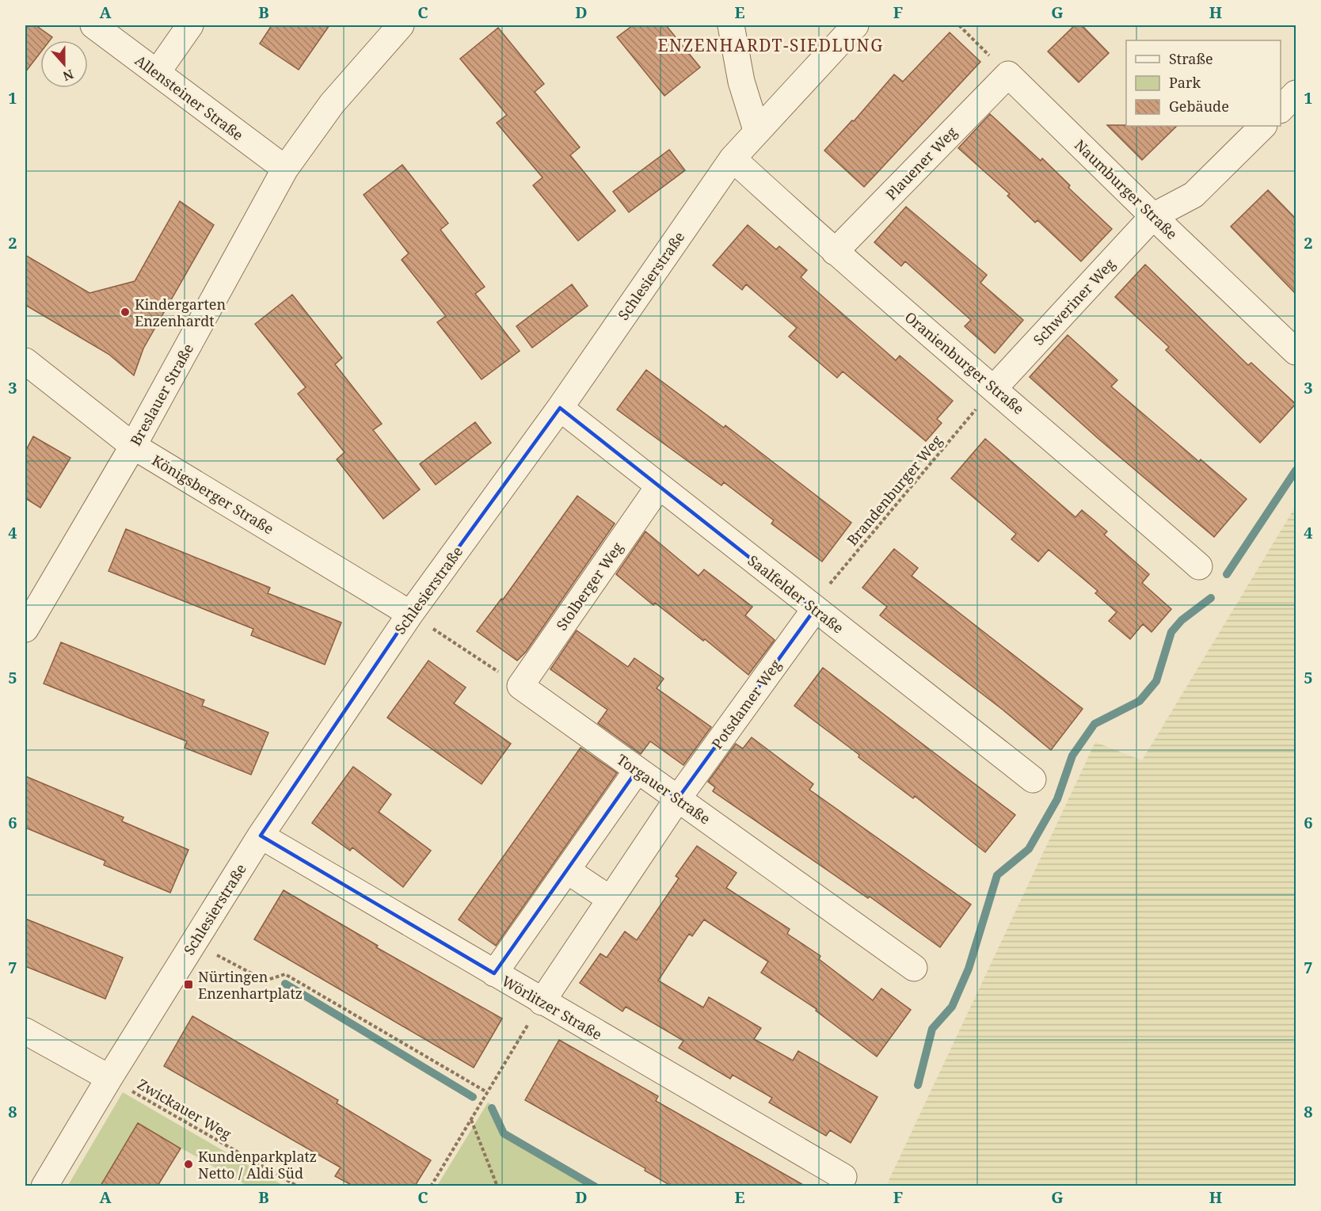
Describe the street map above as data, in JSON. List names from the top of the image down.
{
  "streets": {
    "street": [
      "Allensteiner Straße",
      "Plauener Weg",
      "Naumburger Straße",
      "Schlesierstraße",
      "Schweriner Weg",
      "Oranienburger Straße",
      "Breslauer Straße",
      "Königsberger Straße",
      "Stolberger Weg",
      "Saalfelder Straße",
      "Potsdamer Weg",
      "Torgauer Straße",
      "Wörlitzer Straße"
    ],
    "path": ["Brandenburger Weg", "Zwickauer Weg"]
  },
  "crossings": [
    ["Allensteiner Straße", "Breslauer Straße"],
    ["Plauener Weg", "Naumburger Straße"],
    ["Plauener Weg", "Oranienburger Straße"],
    ["Naumburger Straße", "Schweriner Weg"],
    ["Schlesierstraße", "Oranienburger Straße"],
    ["Schlesierstraße", "Königsberger Straße"],
    ["Schlesierstraße", "Saalfelder Straße"],
    ["Schlesierstraße", "Wörlitzer Straße"],
    ["Schlesierstraße", "Zwickauer Weg"],
    ["Schweriner Weg", "Oranienburger Straße"],
    ["Schweriner Weg", "Brandenburger Weg"],
    ["Oranienburger Straße", "Brandenburger Weg"],
    ["Breslauer Straße", "Königsberger Straße"],
    ["Brandenburger Weg", "Saalfelder Straße"],
    ["Brandenburger Weg", "Potsdamer Weg"],
    ["Stolberger Weg", "Saalfelder Straße"],
    ["Stolberger Weg", "Torgauer Straße"],
    ["Saalfelder Straße", "Potsdamer Weg"],
    ["Potsdamer Weg", "Torgauer Straße"],
    ["Potsdamer Weg", "Wörlitzer Straße"]
  ],
  "districts": ["ENZENHARDT-SIEDLUNG"],
  "places": {
    "other": ["Kindergarten Enzenhardt", "Kundenparkplatz Netto / Aldi Süd"],
    "transit": ["Nürtingen Enzenhartplatz"]
  },
  "legend": ["Straße", "Park", "Gebäude"],
  "north": "bottom",
  "grid": {
    "columns": [
      "A",
      "B",
      "C",
      "D",
      "E",
      "F",
      "G",
      "H"
    ],
    "rows": [
      "1",
      "2",
      "3",
      "4",
      "5",
      "6",
      "7",
      "8"
    ]
  }
}
